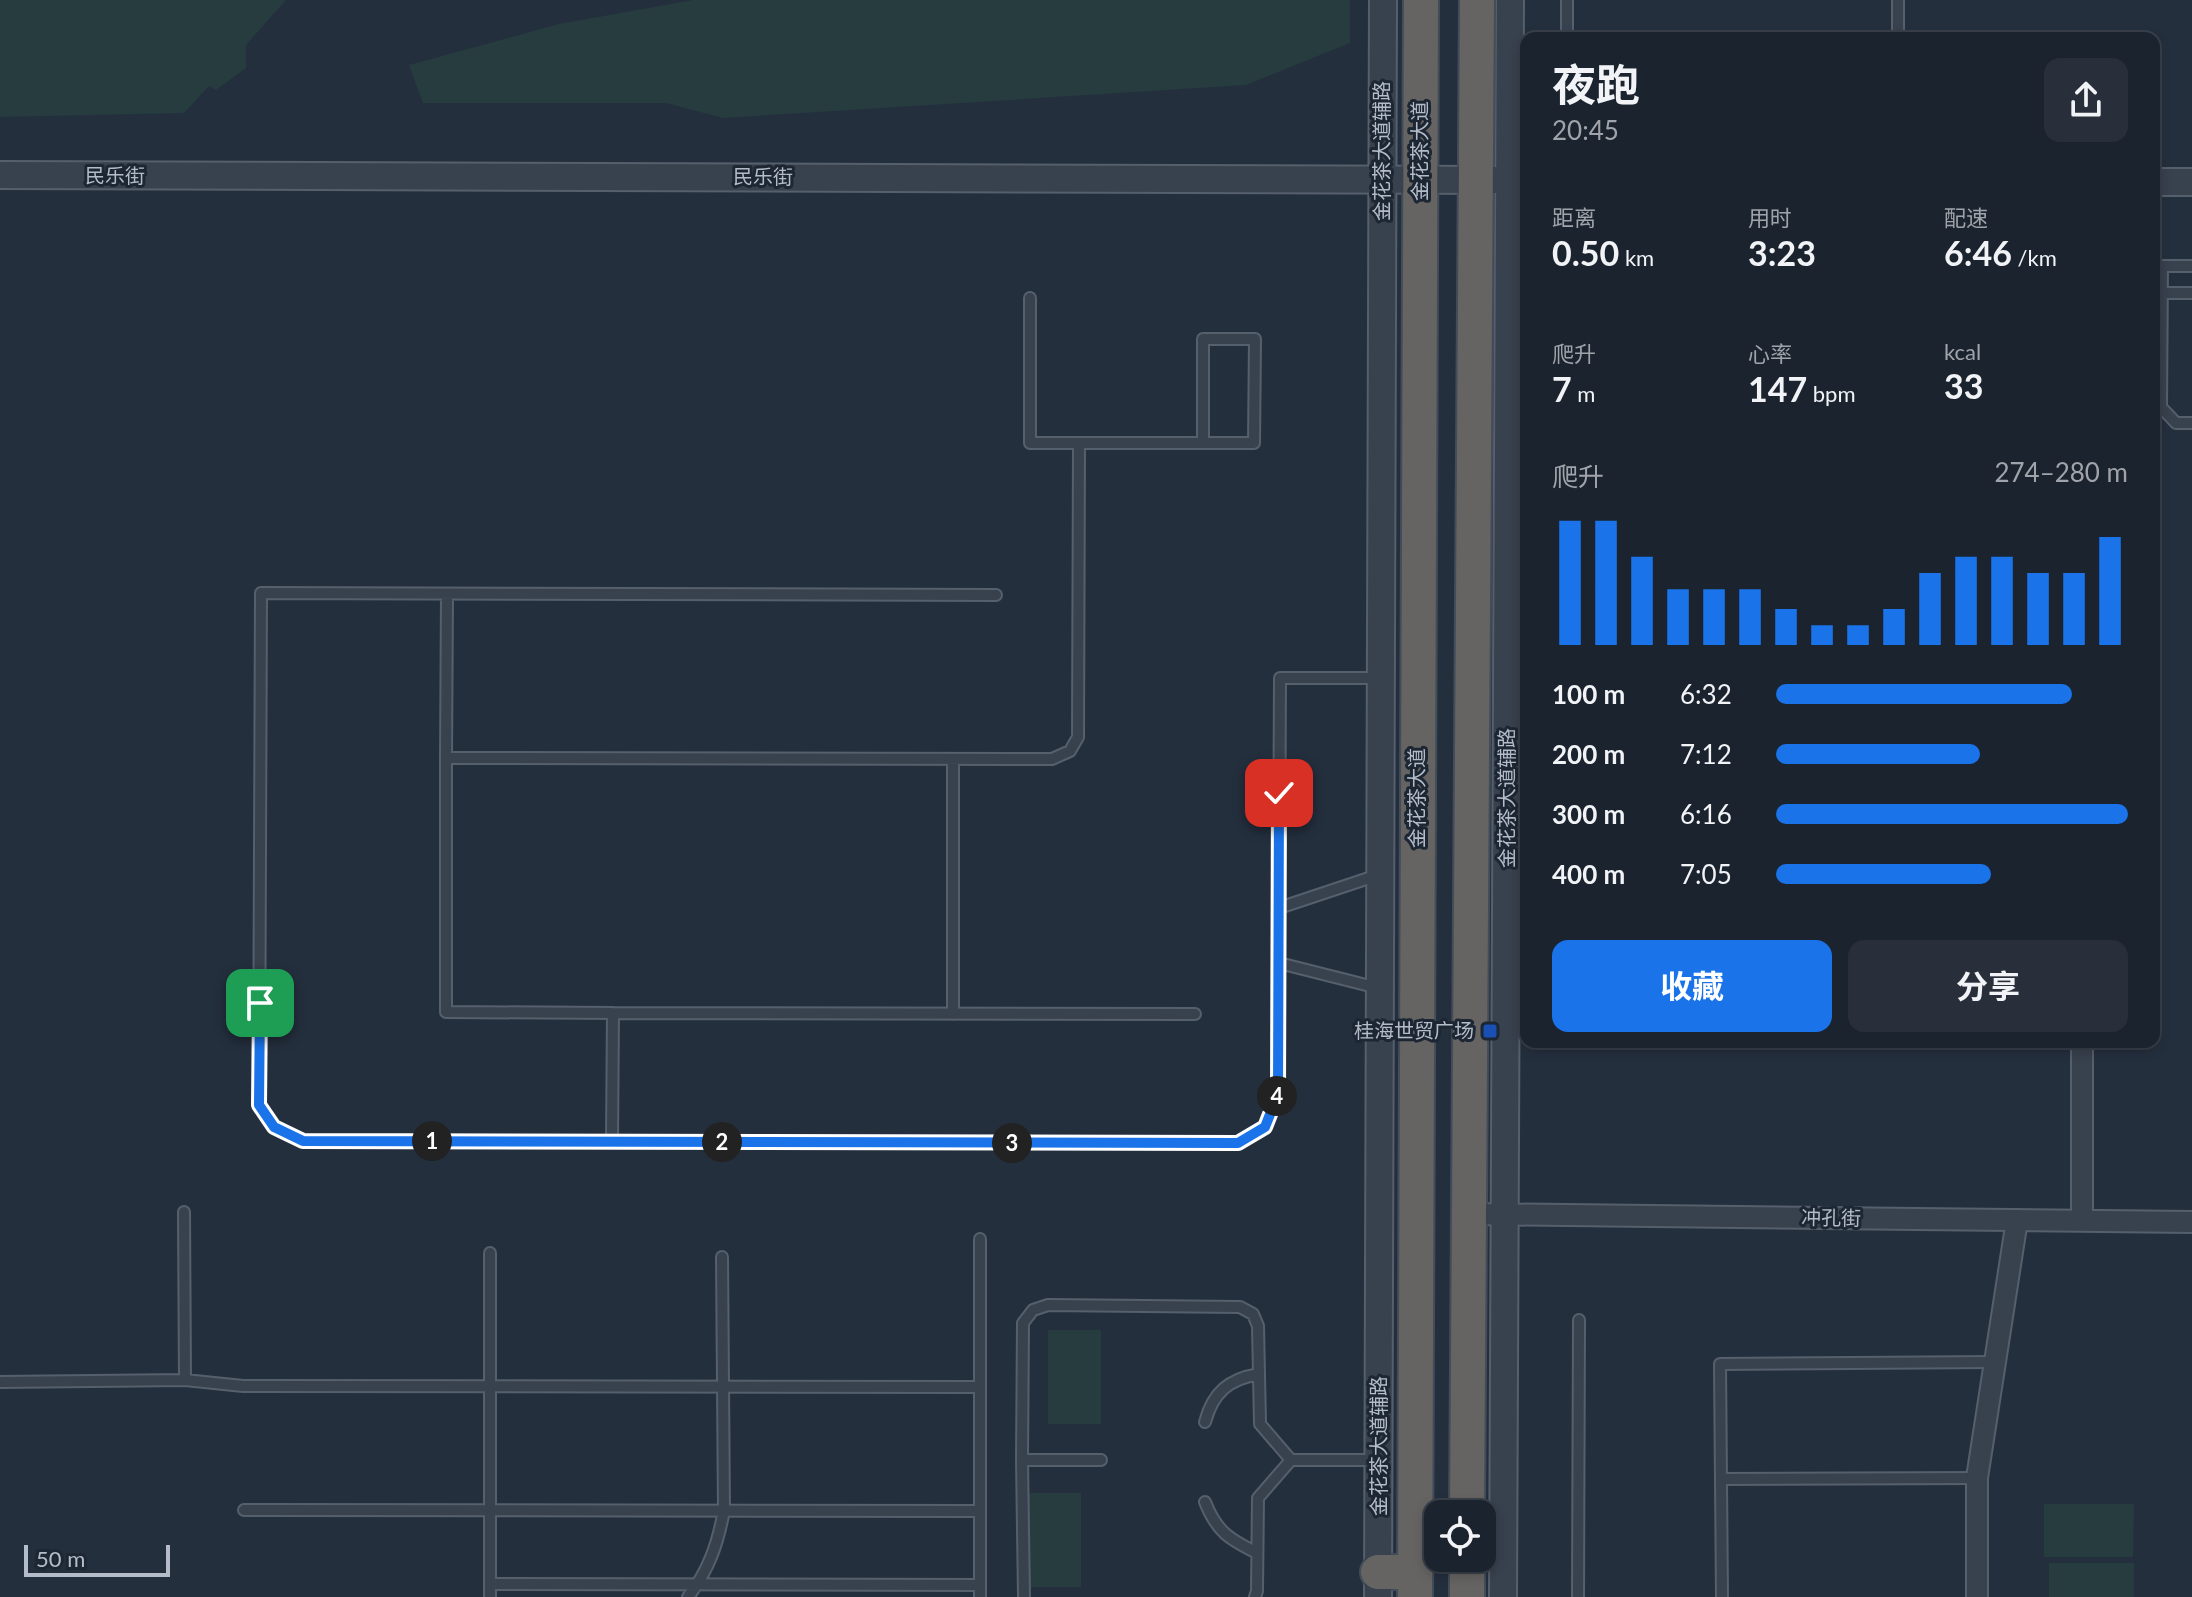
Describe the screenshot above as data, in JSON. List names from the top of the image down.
{
  "streets": {
    "highway": ["金花茶大道"],
    "street": ["金花茶大道辅路", "民乐街", "冲孔街"]
  },
  "crossings": [
    ["金花茶大道辅路", "民乐街"],
    ["金花茶大道辅路", "冲孔街"],
    ["金花茶大道", "民乐街"]
  ],
  "places": {
    "transit": ["桂海世贸广场"]
  },
  "scale_bar": "50 m",
  "page": {
    "heading": ["夜跑", "20:45"],
    "stats": [
      ["距离", "0.50 km"],
      ["用时", "3:23"],
      ["配速", "6:46 /km"],
      ["爬升", "7 m"],
      ["心率", "147 bpm"],
      ["kcal", "33"]
    ],
    "chart": ["爬升", "274–280 m"],
    "list": [
      {
        "name": "100 m",
        "note": "6:32"
      },
      {
        "name": "200 m",
        "note": "7:12"
      },
      {
        "name": "300 m",
        "note": "6:16"
      },
      {
        "name": "400 m",
        "note": "7:05"
      }
    ],
    "buttons": ["收藏", "分享"],
    "pins": [
      "4",
      "1",
      "2",
      "3"
    ],
    "scale": "50 m"
  }
}
